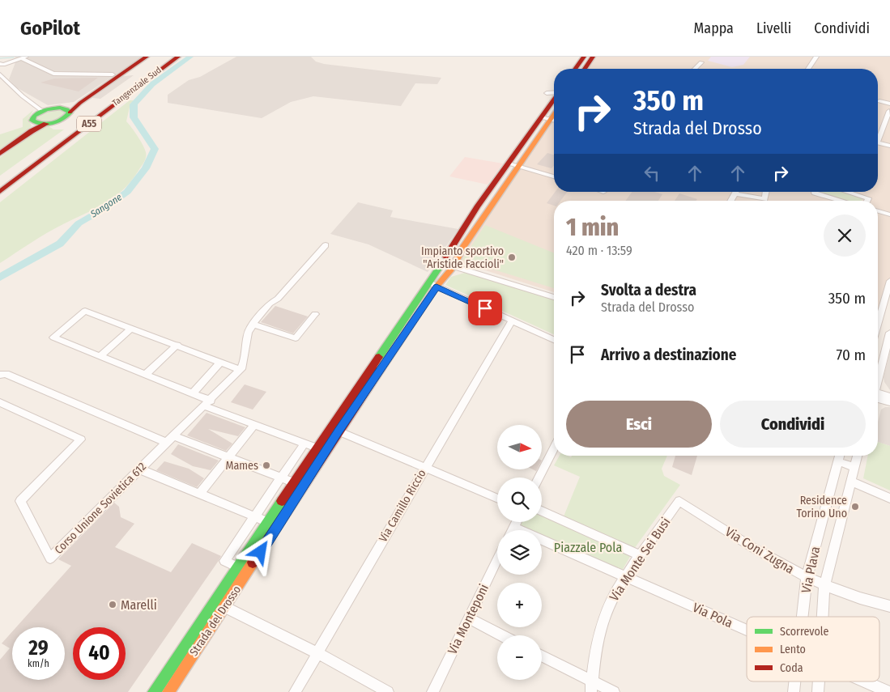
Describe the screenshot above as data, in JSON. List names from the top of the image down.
{
  "streets": {
    "main road": ["Tangenziale Sud", "A55", "Strada del Drosso"],
    "street": [
      "Via Camillo Riccio",
      "Corso Unione Sovietica 612",
      "Via Coni Zugna",
      "Via Monte Sei Busi",
      "Via Plava",
      "Via Pola",
      "Via Monteponi"
    ]
  },
  "crossings": [
    ["Via Coni Zugna", "Via Monte Sei Busi"],
    ["Via Coni Zugna", "Via Plava"],
    ["Via Monte Sei Busi", "Via Pola"]
  ],
  "water": ["Sangone"],
  "parks": ["Piazzale Pola"],
  "places": [
    "Impianto sportivo \"Aristide Faccioli\"",
    "Mames",
    "Residence Torino Uno",
    "Marelli"
  ],
  "legend": ["Scorrevole", "Lento", "Coda"],
  "north": "right",
  "page": {
    "header": "GoPilot",
    "nav": ["Mappa", "Livelli", "Condividi"],
    "turn": ["350 m", "Strada del Drosso"],
    "heading": ["1 min", "420 m · 13:59"],
    "list": [
      {
        "name": "Svolta a destra",
        "note": "Strada del Drosso",
        "value": "350 m"
      },
      {
        "name": "Arrivo a destinazione",
        "value": "70 m"
      }
    ],
    "buttons": ["Esci", "Condividi"],
    "map_buttons": ["+", "−"],
    "speed": "29 km/h",
    "limit": "40"
  }
}
